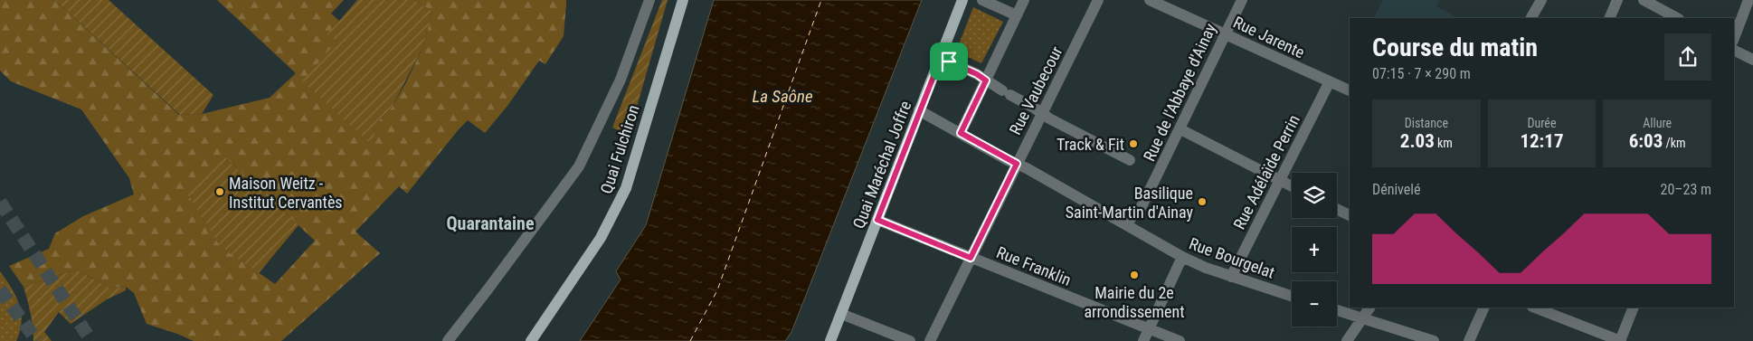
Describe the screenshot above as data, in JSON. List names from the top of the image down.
{
  "streets": {
    "main road": ["Quai Fulchiron", "Quai Maréchal Joffre"],
    "street": [
      "Rue Jarente",
      "Rue Vaubecour",
      "Rue de l'Abbaye d'Ainay",
      "Rue Adélaïde Perrin",
      "Rue Bourgelat",
      "Rue Franklin"
    ]
  },
  "crossings": [
    ["Rue Jarente", "Rue de l'Abbaye d'Ainay"],
    ["Rue Jarente", "Rue Adélaïde Perrin"],
    ["Rue Vaubecour", "Rue Bourgelat"],
    ["Rue Vaubecour", "Rue Franklin"],
    ["Quai Maréchal Joffre", "Rue Bourgelat"],
    ["Quai Maréchal Joffre", "Rue Franklin"],
    ["Rue Adélaïde Perrin", "Rue Bourgelat"]
  ],
  "districts": ["Quarantaine"],
  "water": ["La Saône"],
  "places": [
    "Track & Fit",
    "Maison Weitz - Institut Cervantès",
    "Basilique Saint-Martin d'Ainay",
    "Mairie du 2e arrondissement"
  ],
  "page": {
    "heading": ["Course du matin", "07:15 · 7 × 290 m"],
    "stats": [
      ["Distance", "2.03 km"],
      ["Durée", "12:17"],
      ["Allure", "6:03 /km"]
    ],
    "chart": ["Dénivelé", "20–23 m"],
    "map_buttons": ["+", "−"]
  }
}
